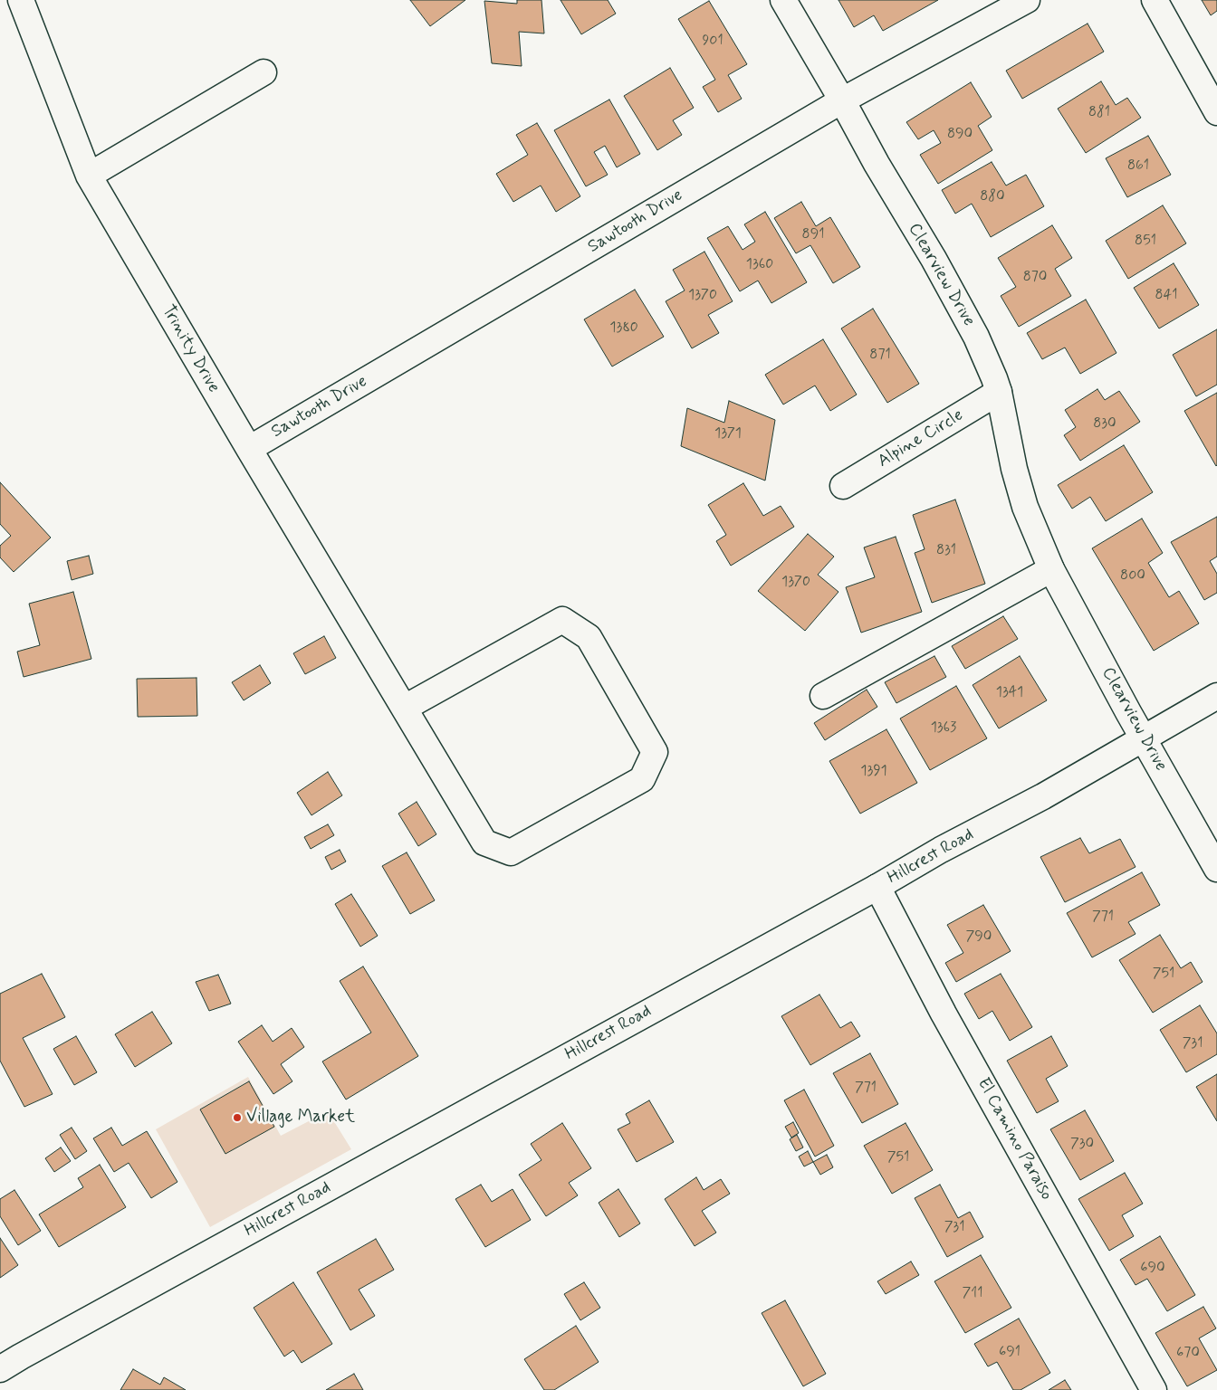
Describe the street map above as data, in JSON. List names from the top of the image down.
{
  "streets": {
    "street": [
      "Sawtooth Drive",
      "Clearview Drive",
      "Trinity Drive",
      "Alpine Circle",
      "Hillcrest Road",
      "El Camino Paraiso"
    ]
  },
  "crossings": [
    ["Sawtooth Drive", "Clearview Drive"],
    ["Sawtooth Drive", "Trinity Drive"],
    ["Clearview Drive", "Alpine Circle"],
    ["Clearview Drive", "Hillcrest Road"],
    ["Hillcrest Road", "El Camino Paraiso"]
  ],
  "places": ["Village Market"],
  "house_numbers": [
    "901",
    "881",
    "890",
    "861",
    "880",
    "891",
    "851",
    "1360",
    "870",
    "1370",
    "841",
    "1380",
    "871",
    "830",
    "1371",
    "831",
    "800",
    "1370",
    "1341",
    "1363",
    "1391",
    "771",
    "790",
    "751",
    "731",
    "771",
    "730",
    "751",
    "731",
    "690",
    "711",
    "691",
    "670"
  ]
}
